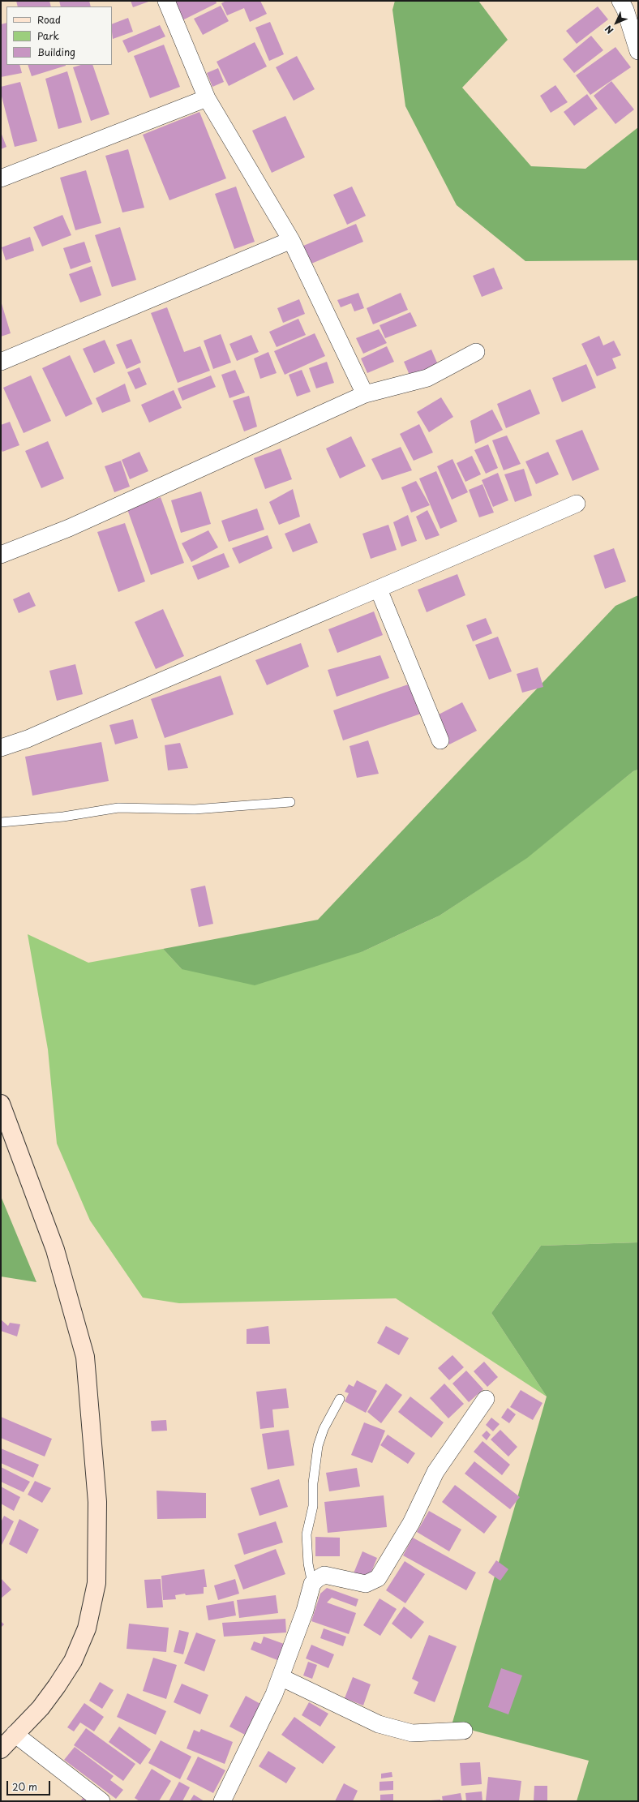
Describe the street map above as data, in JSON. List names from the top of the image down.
{
  "legend": ["Road", "Park", "Building"],
  "scale_bar": "20 m",
  "north": "bottom left"
}
